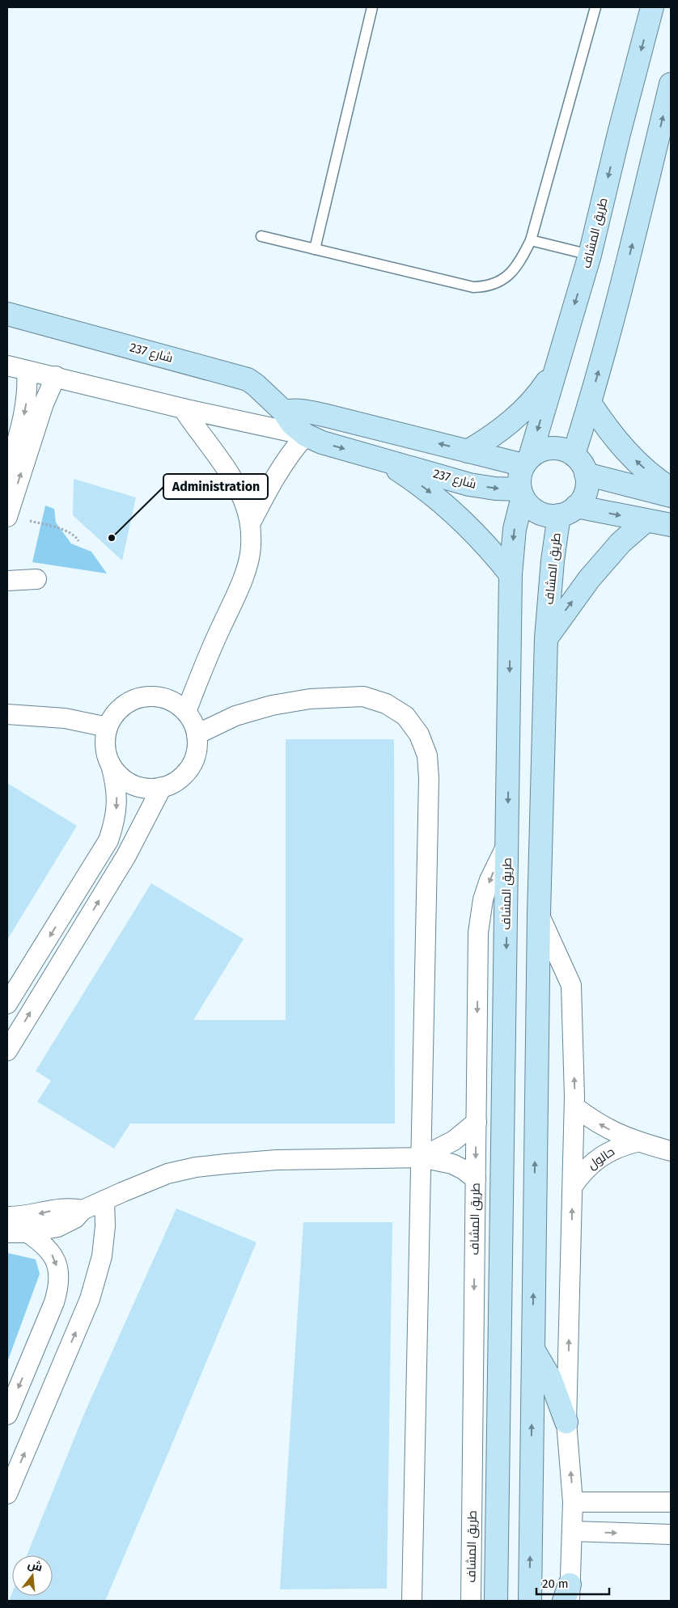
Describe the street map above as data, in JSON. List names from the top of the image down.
{
  "streets": {
    "street": ["طريق المشاف", "شارع 237", "حالول"]
  },
  "crossings": [
    ["طريق المشاف", "شارع 237"],
    ["طريق المشاف", "حالول"]
  ],
  "one_way": ["حالول"],
  "places": ["Administration"],
  "scale_bar": "20 m",
  "north": "top"
}
